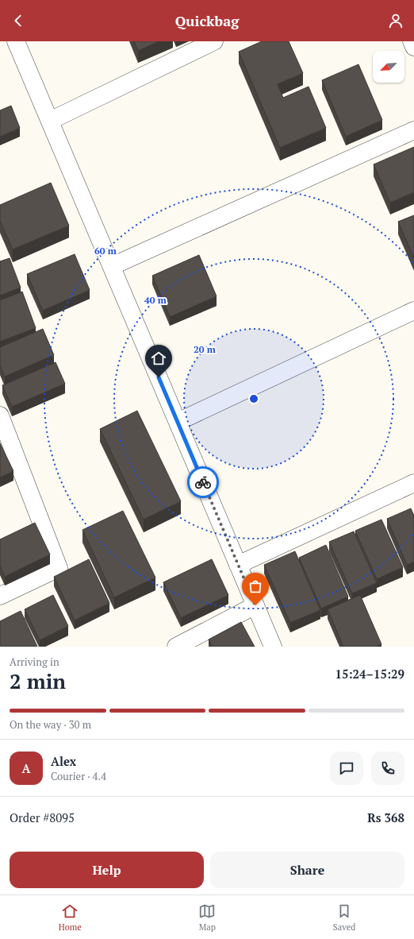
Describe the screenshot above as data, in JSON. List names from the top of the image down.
{
  "north": "bottom left",
  "page": {
    "header": "Quickbag",
    "heading": ["2 min", "Arriving in", "15:24–15:29"],
    "panel": [
      "Alex",
      "Courier · 4.4",
      "Order #8095",
      "Rs 368"
    ],
    "bar": "On the way · 30 m",
    "round": "A",
    "buttons": ["Help", "Share"],
    "tabs": ["Home", "Map", "Saved"]
  },
  "rings": ["60 m", "40 m", "20 m"]
}
